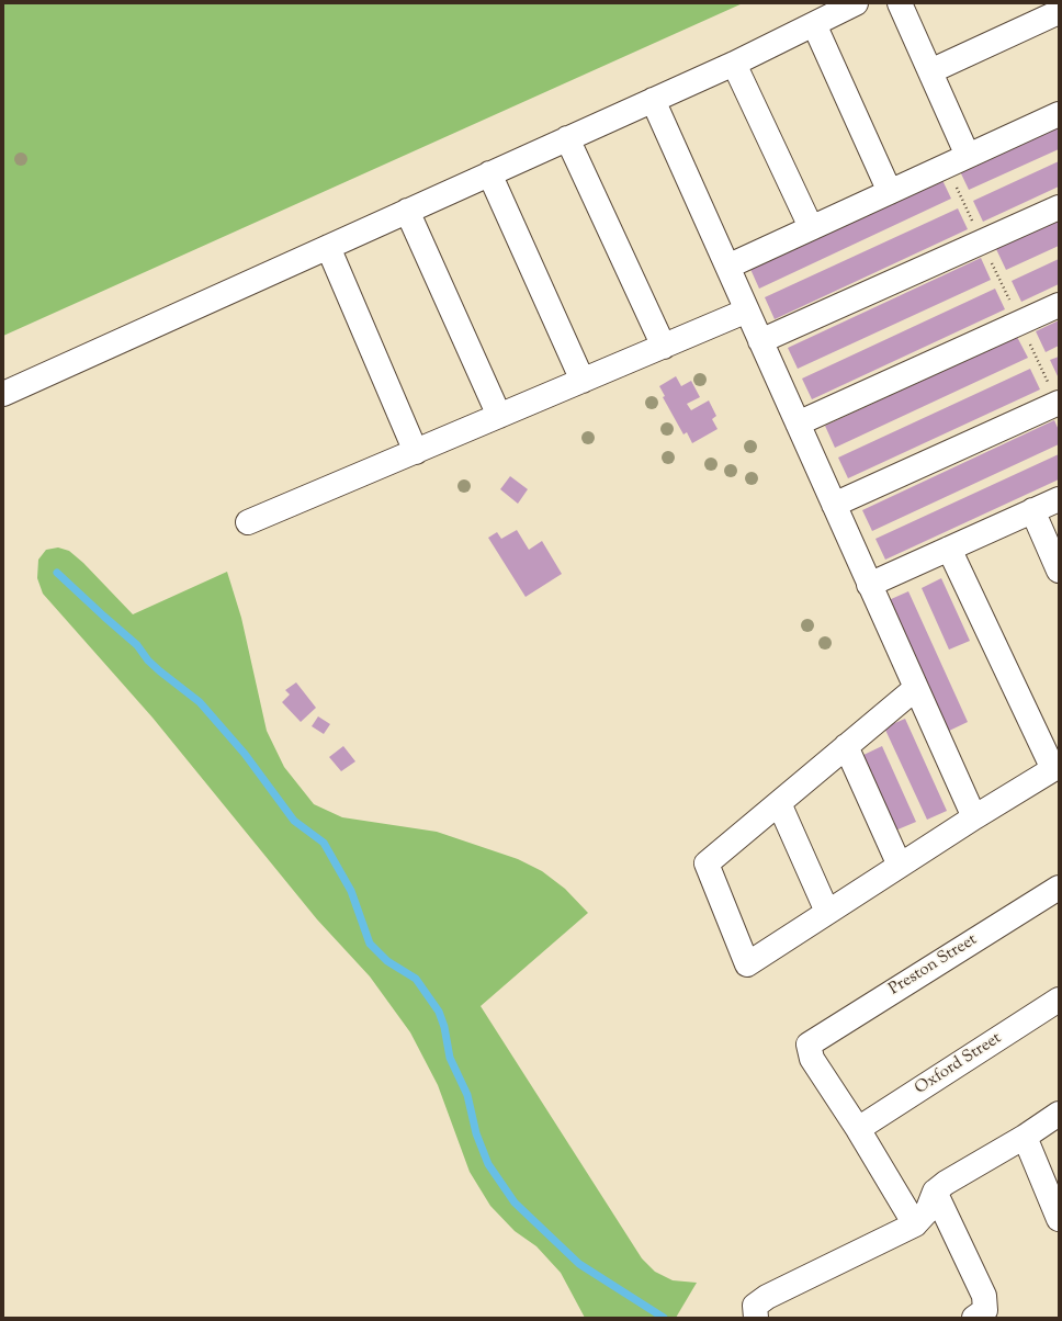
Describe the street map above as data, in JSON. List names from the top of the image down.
{
  "streets": {
    "street": ["Preston Street", "Oxford Street"]
  },
  "crossings": [
    ["Preston Street", "Oxford Street"]
  ]
}
